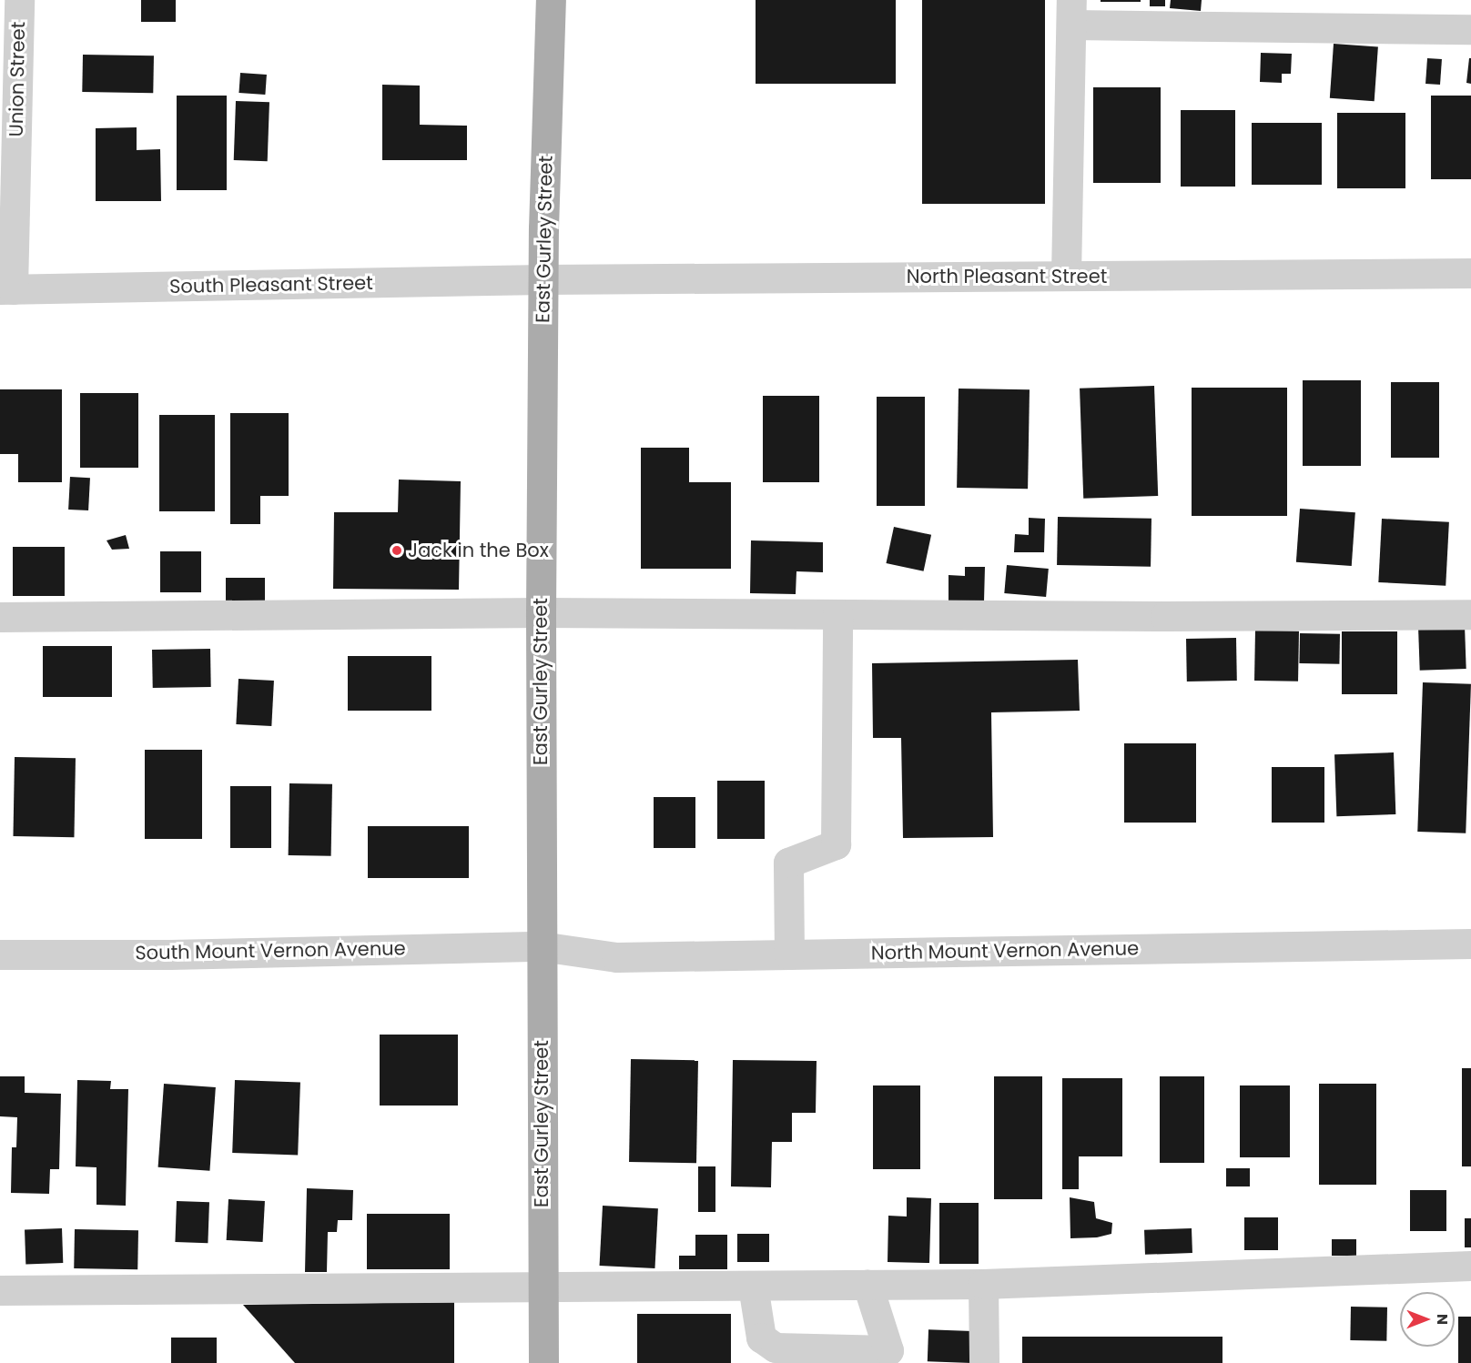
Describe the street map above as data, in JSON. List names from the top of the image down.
{
  "streets": {
    "main road": ["East Gurley Street"],
    "street": [
      "Union Street",
      "North Pleasant Street",
      "South Pleasant Street",
      "South Mount Vernon Avenue",
      "North Mount Vernon Avenue"
    ]
  },
  "crossings": [
    ["Union Street", "South Pleasant Street"],
    ["East Gurley Street", "North Pleasant Street"],
    ["East Gurley Street", "South Pleasant Street"],
    ["East Gurley Street", "South Mount Vernon Avenue"],
    ["East Gurley Street", "North Mount Vernon Avenue"],
    ["North Pleasant Street", "South Pleasant Street"],
    ["South Mount Vernon Avenue", "North Mount Vernon Avenue"]
  ],
  "places": ["Jack in the Box"],
  "north": "right"
}
